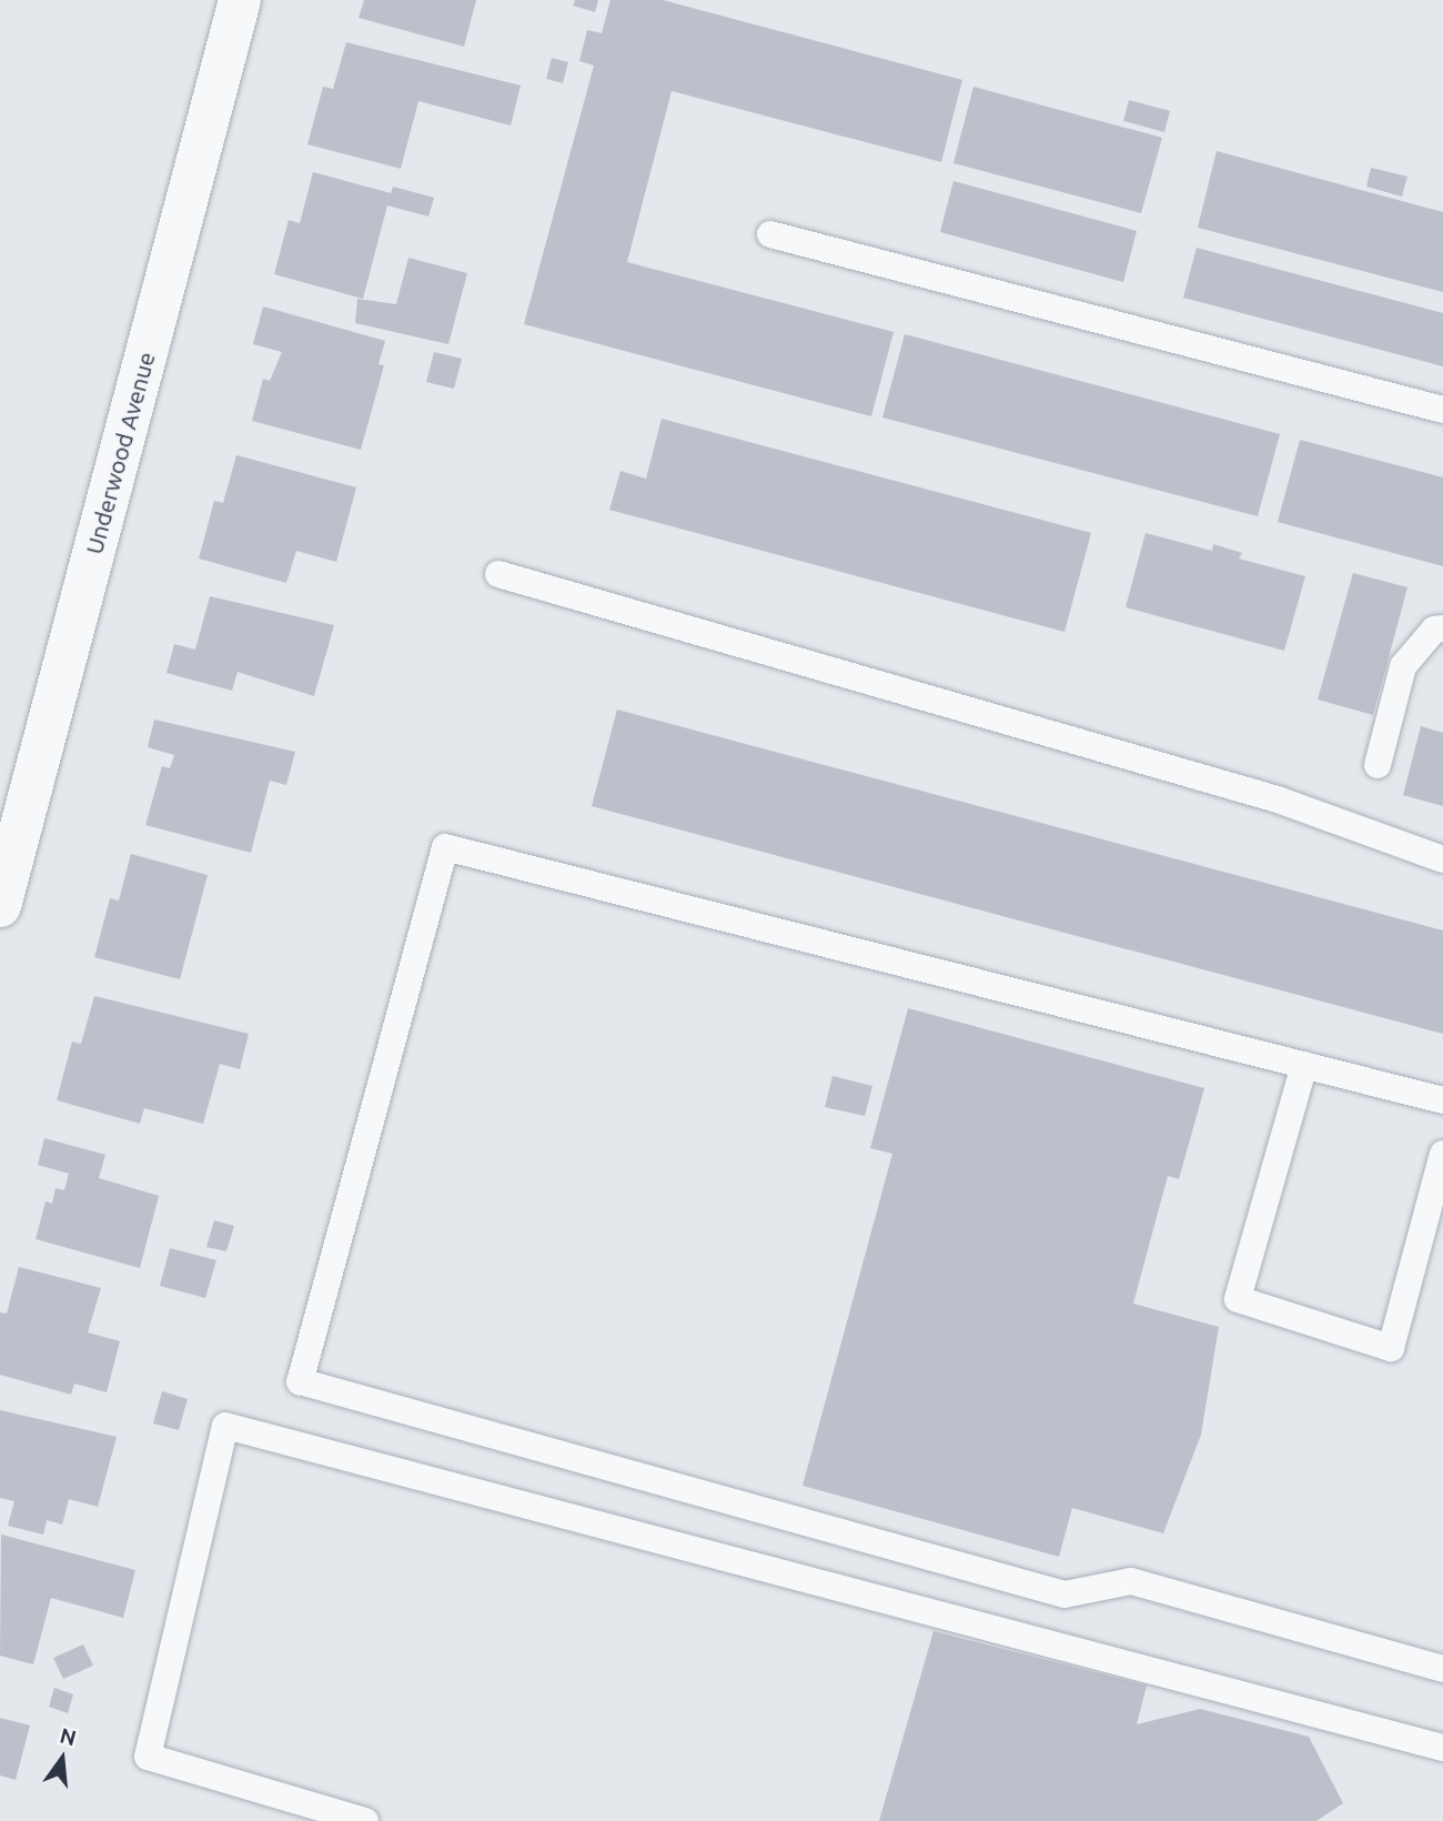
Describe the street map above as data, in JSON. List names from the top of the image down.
{
  "streets": {
    "street": ["Underwood Avenue"]
  },
  "north": "top"
}
